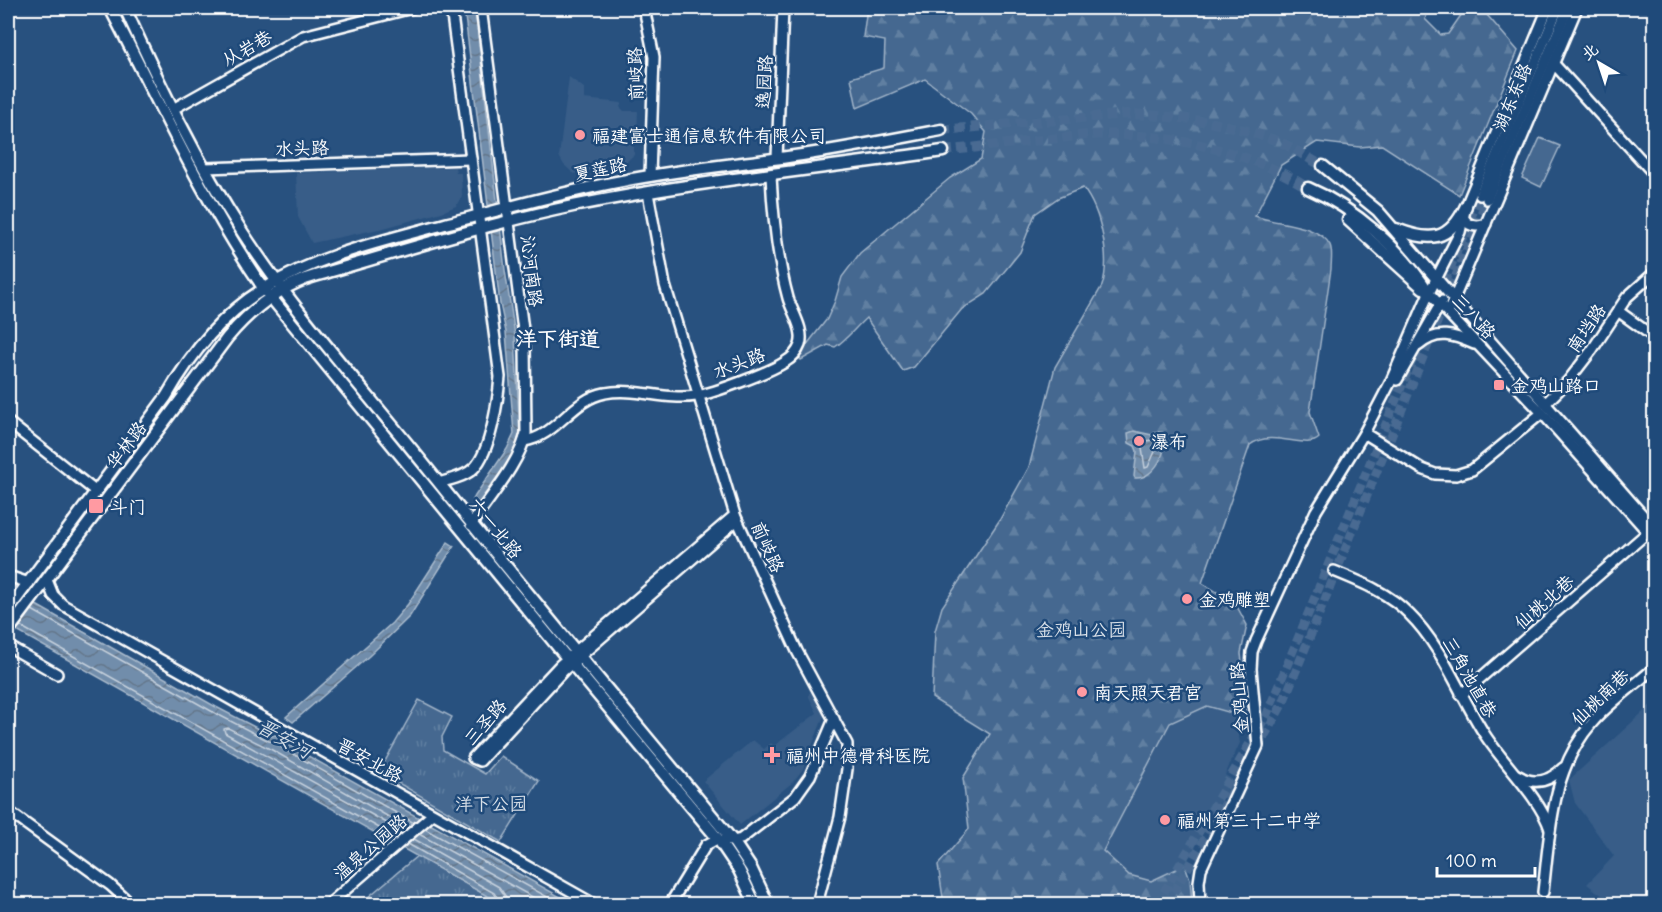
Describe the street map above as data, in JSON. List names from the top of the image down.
{
  "streets": {
    "main road": ["夏莲路", "华林路", "六一北路"],
    "street": [
      "从岩巷",
      "前岐路",
      "逸园路",
      "湖东东路",
      "水头路",
      "沁河南路",
      "三八路",
      "南垱路",
      "仙桃北巷",
      "三角池直巷",
      "仙桃南巷",
      "金鸡山路",
      "三圣路",
      "晋安北路",
      "温泉公园路"
    ]
  },
  "crossings": [
    ["前岐路", "水头路"],
    ["前岐路", "夏莲路"],
    ["前岐路", "三圣路"],
    ["逸园路", "夏莲路"],
    ["水头路", "夏莲路"],
    ["水头路", "沁河南路"],
    ["水头路", "六一北路"],
    ["夏莲路", "沁河南路"],
    ["夏莲路", "华林路"],
    ["夏莲路", "六一北路"],
    ["沁河南路", "六一北路"],
    ["三八路", "南垱路"],
    ["三八路", "仙桃北巷"],
    ["南垱路", "金鸡山路"],
    ["华林路", "六一北路"],
    ["华林路", "晋安北路"],
    ["六一北路", "三圣路"],
    ["仙桃北巷", "三角池直巷"],
    ["三角池直巷", "仙桃南巷"],
    ["晋安北路", "温泉公园路"]
  ],
  "districts": ["洋下街道"],
  "water": ["晋安河"],
  "parks": ["金鸡山公园", "洋下公园"],
  "places": {
    "other": [
      "福建富士通信息软件有限公司",
      "瀑布",
      "金鸡雕塑",
      "南天照天君宫",
      "福州第三十二中学"
    ],
    "transit": ["金鸡山路口", "斗门"],
    "health": ["福州中德骨科医院"]
  },
  "scale_bar": "100 m",
  "north": "top left"
}
